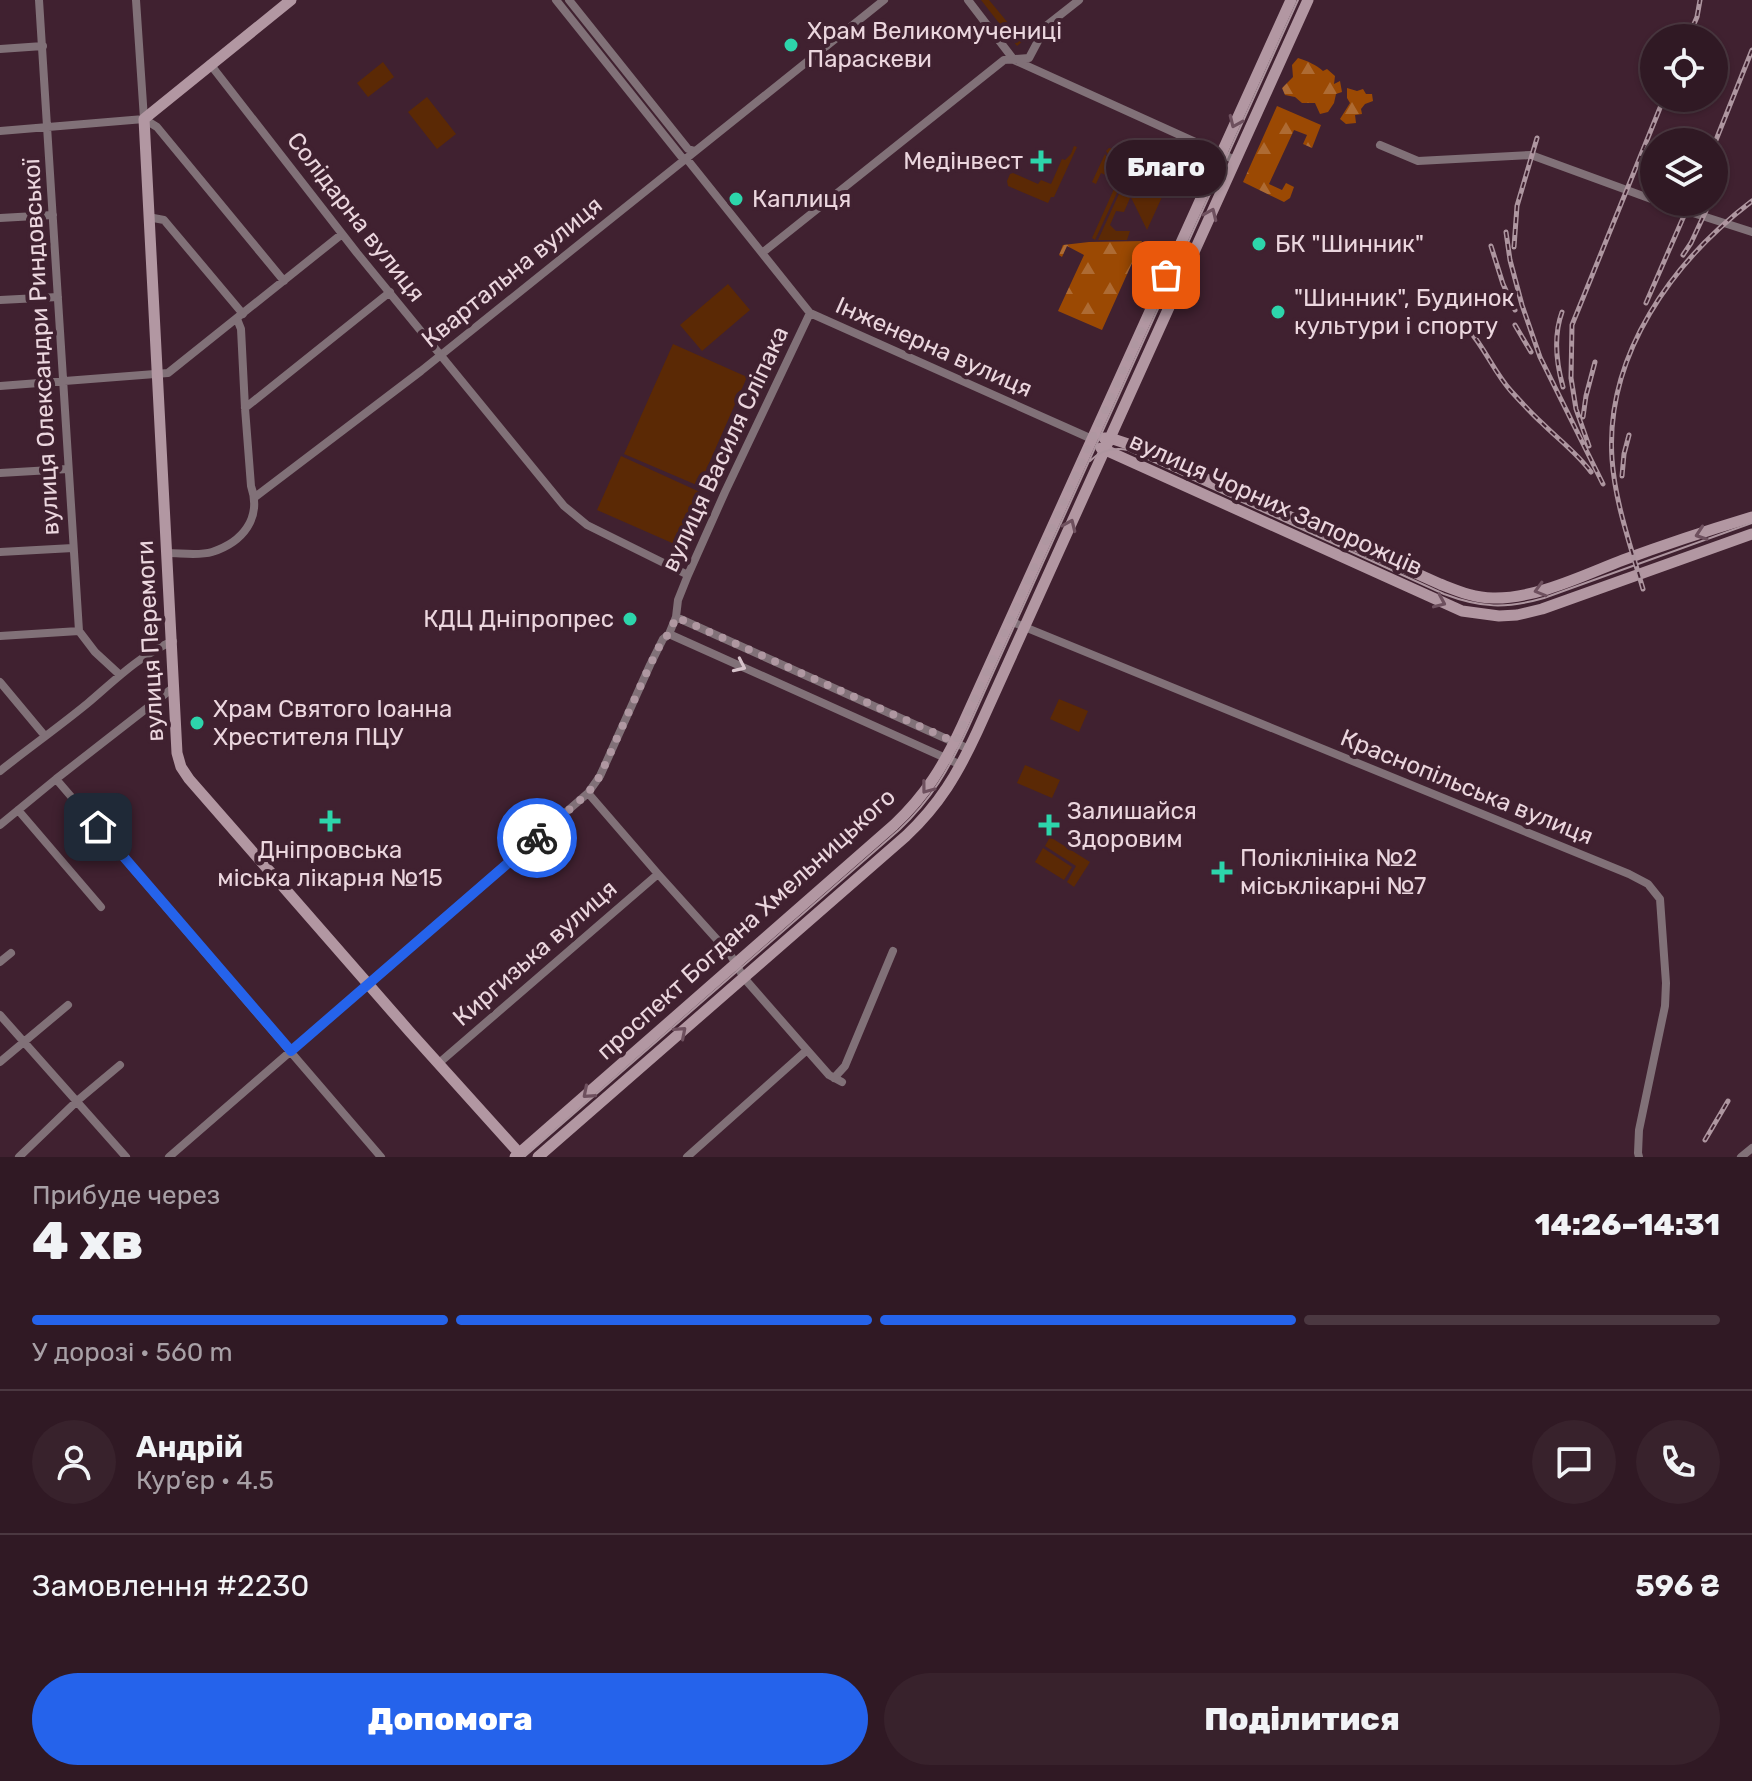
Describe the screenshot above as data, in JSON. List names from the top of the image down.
{
  "streets": {
    "main road": ["вулиця Чорних Запорожців", "вулиця Перемоги", "проспект Богдана Хмельницького"],
    "street": [
      "Солідарна вулиця",
      "Квартальна вулиця",
      "вулиця Олександри Риндовської",
      "Інженерна вулиця",
      "вулиця Василя Сліпака",
      "Краснопільська вулиця",
      "Киргизька вулиця"
    ]
  },
  "crossings": [
    ["Солідарна вулиця", "Квартальна вулиця"],
    ["Солідарна вулиця", "вулиця Василя Сліпака"],
    ["Квартальна вулиця", "Інженерна вулиця"],
    ["Інженерна вулиця", "вулиця Василя Сліпака"],
    ["Інженерна вулиця", "вулиця Чорних Запорожців"],
    ["Інженерна вулиця", "проспект Богдана Хмельницького"],
    ["вулиця Василя Сліпака", "вулиця Перемоги"],
    ["вулиця Чорних Запорожців", "проспект Богдана Хмельницького"],
    ["вулиця Перемоги", "проспект Богдана Хмельницького"],
    ["вулиця Перемоги", "Киргизька вулиця"],
    ["Краснопільська вулиця", "проспект Богдана Хмельницького"]
  ],
  "places": {
    "other": [
      "Храм Великомучениці Параскеви",
      "Каплиця",
      "БК \"Шинник\"",
      "Благо",
      "\"Шинник\", Будинок культури і спорту",
      "КДЦ Дніпропрес",
      "Храм Святого Іоанна Хрестителя ПЦУ"
    ],
    "health": [
      "Медінвест",
      "Дніпровська міська лікарня №15",
      "Залишайся Здоровим",
      "Поліклініка №2 міськлікарні №7"
    ]
  },
  "page": {
    "bubble": "Благо",
    "heading": ["4 хв", "Прибуде через", "14:26–14:31"],
    "panel": [
      "Андрій",
      "Кур’єр · 4.5",
      "Замовлення #2230",
      "596 ₴"
    ],
    "bar": "У дорозі · 560 m",
    "buttons": ["Допомога", "Поділитися"]
  }
}
